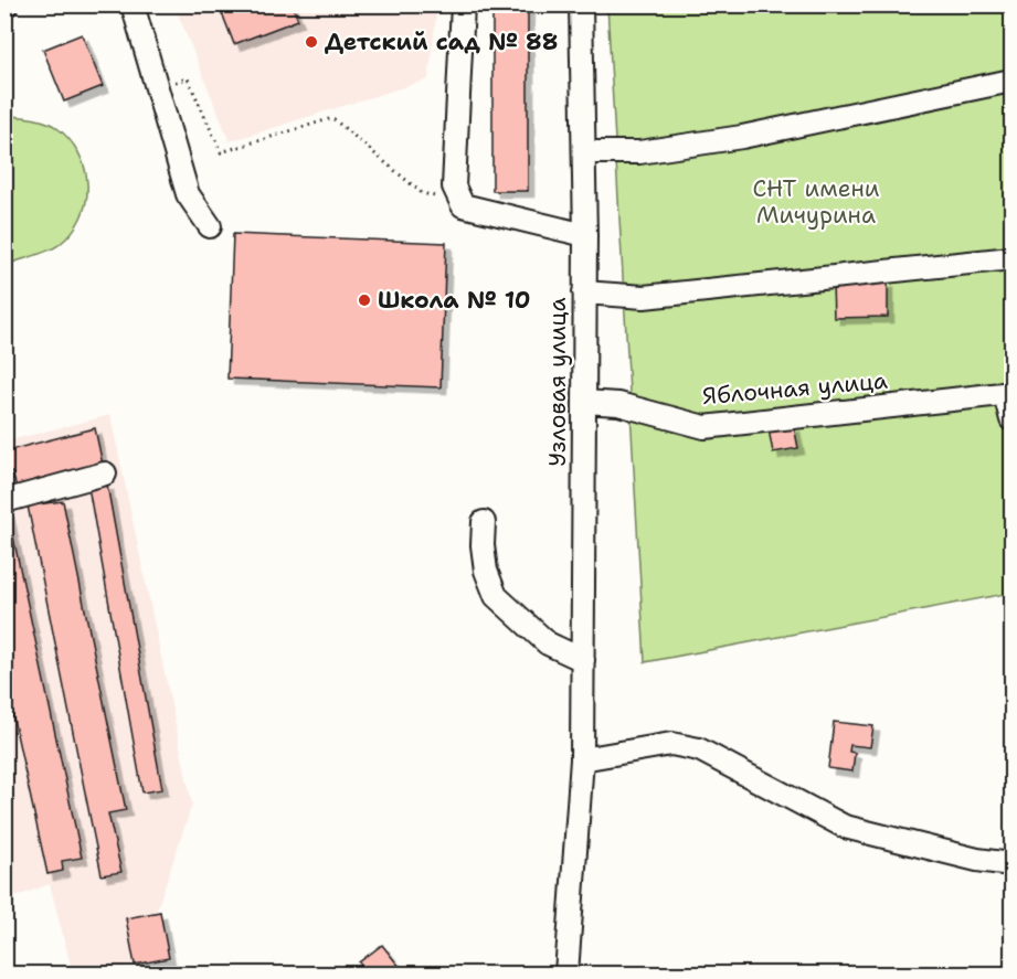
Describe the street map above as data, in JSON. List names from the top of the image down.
{
  "streets": {
    "street": ["Узловая улица", "Яблочная улица"]
  },
  "crossings": [
    ["Узловая улица", "Яблочная улица"]
  ],
  "parks": ["СНТ имени Мичурина"],
  "places": ["Детский сад № 88", "Школа № 10"]
}
